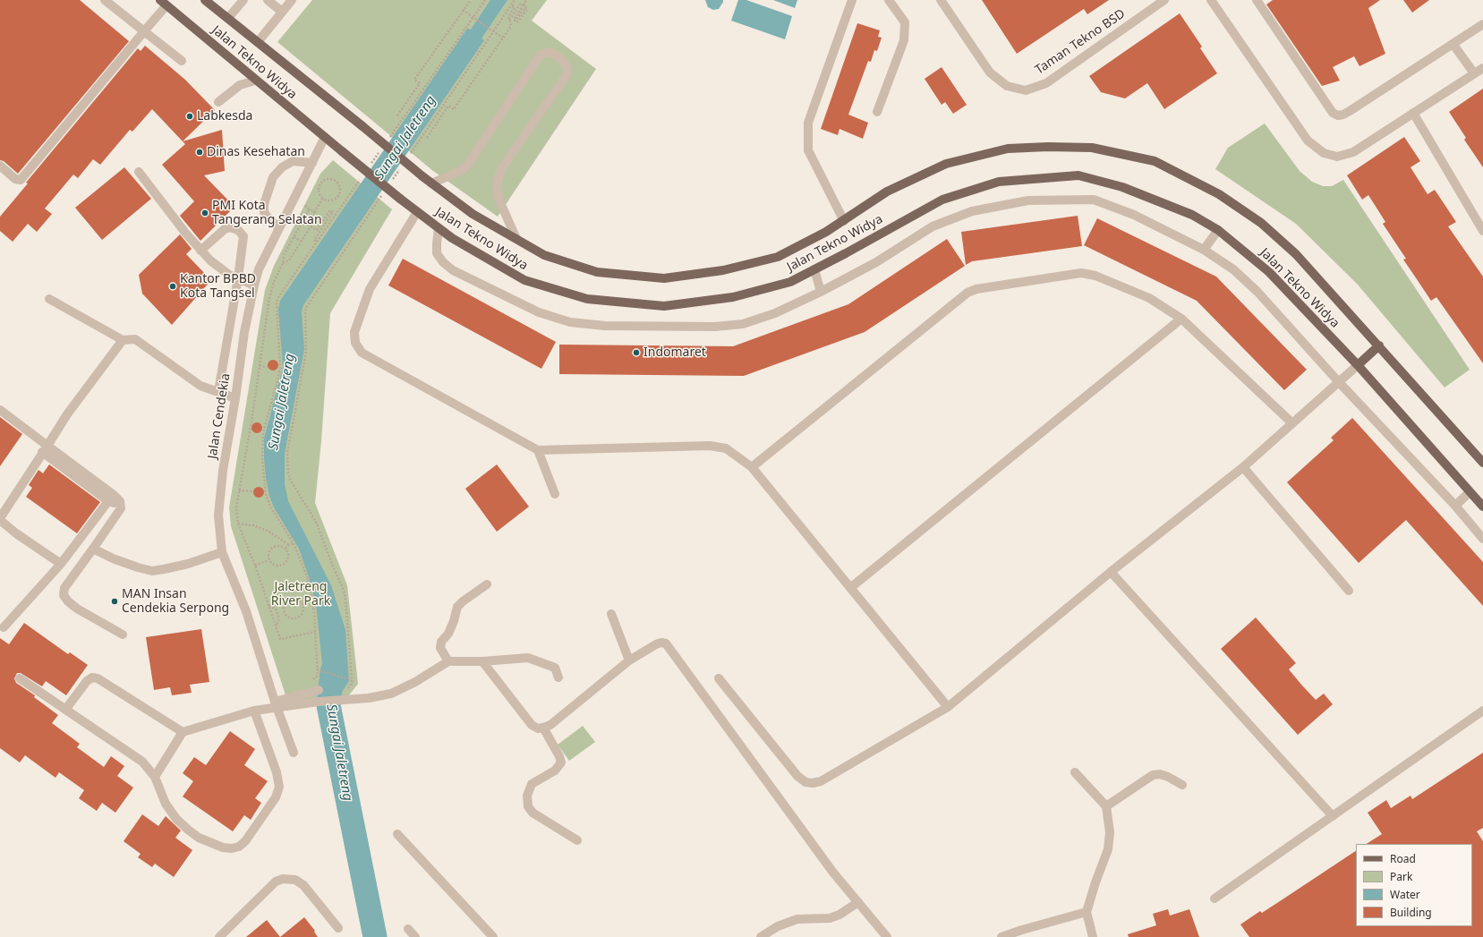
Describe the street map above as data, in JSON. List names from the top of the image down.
{
  "streets": {
    "main road": ["Jalan Tekno Widya"],
    "street": ["Taman Tekno BSD", "Jalan Cendekia"]
  },
  "crossings": [
    ["Jalan Tekno Widya", "Jalan Cendekia"]
  ],
  "water": ["Sungai Jaletreng"],
  "parks": ["Jaletreng River Park"],
  "places": [
    "Labkesda",
    "Dinas Kesehatan",
    "PMI Kota Tangerang Selatan",
    "Kantor BPBD Kota Tangsel",
    "Indomaret",
    "MAN Insan Cendekia Serpong"
  ],
  "legend": [
    "Road",
    "Park",
    "Water",
    "Building"
  ]
}
